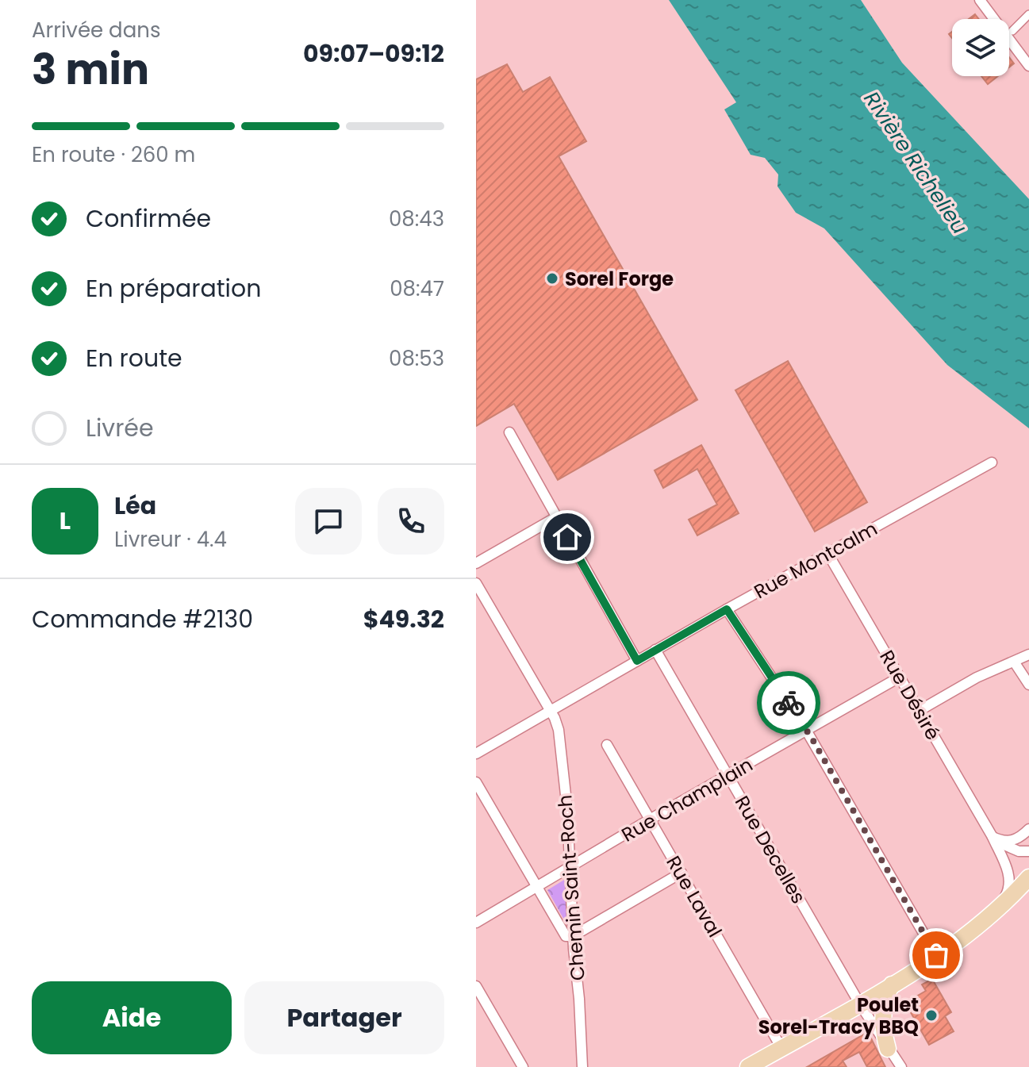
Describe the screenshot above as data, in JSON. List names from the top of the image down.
{
  "streets": {
    "street": [
      "Rue Montcalm",
      "Rue Désiré",
      "Rue Champlain",
      "Rue Decelles",
      "Chemin Saint-Roch",
      "Rue Laval"
    ]
  },
  "crossings": [
    ["Rue Montcalm", "Rue Désiré"],
    ["Rue Montcalm", "Rue Decelles"],
    ["Rue Montcalm", "Chemin Saint-Roch"],
    ["Rue Désiré", "Rue Champlain"],
    ["Rue Champlain", "Rue Decelles"],
    ["Rue Champlain", "Chemin Saint-Roch"],
    ["Rue Champlain", "Rue Laval"]
  ],
  "water": ["Rivière Richelieu"],
  "places": ["Sorel Forge", "Poulet Sorel-Tracy BBQ"],
  "page": {
    "heading": ["3 min", "Arrivée dans", "09:07–09:12"],
    "panel": [
      "Léa",
      "Livreur · 4.4",
      "Commande #2130",
      "$49.32"
    ],
    "bar": "En route · 260 m",
    "list": [
      ["Confirmée", "08:43"],
      ["En préparation", "08:47"],
      ["En route", "08:53"],
      "Livrée"
    ],
    "round": "L",
    "buttons": ["Aide", "Partager"]
  }
}
